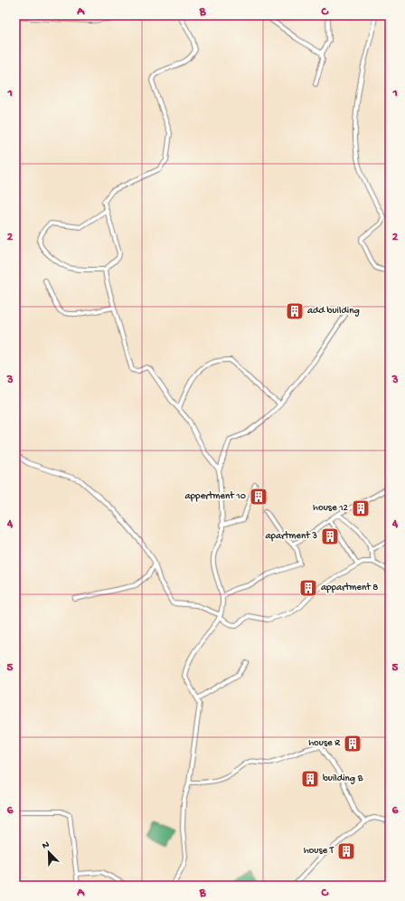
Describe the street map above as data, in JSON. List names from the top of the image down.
{
  "places": {
    "building": [
      "add building",
      "appertment 10",
      "house 12",
      "apartment 3",
      "appartment 8",
      "house R",
      "building B",
      "house T"
    ]
  },
  "north": "top left",
  "grid": {
    "columns": ["A", "B", "C"],
    "rows": [
      "1",
      "2",
      "3",
      "4",
      "5",
      "6"
    ]
  }
}
